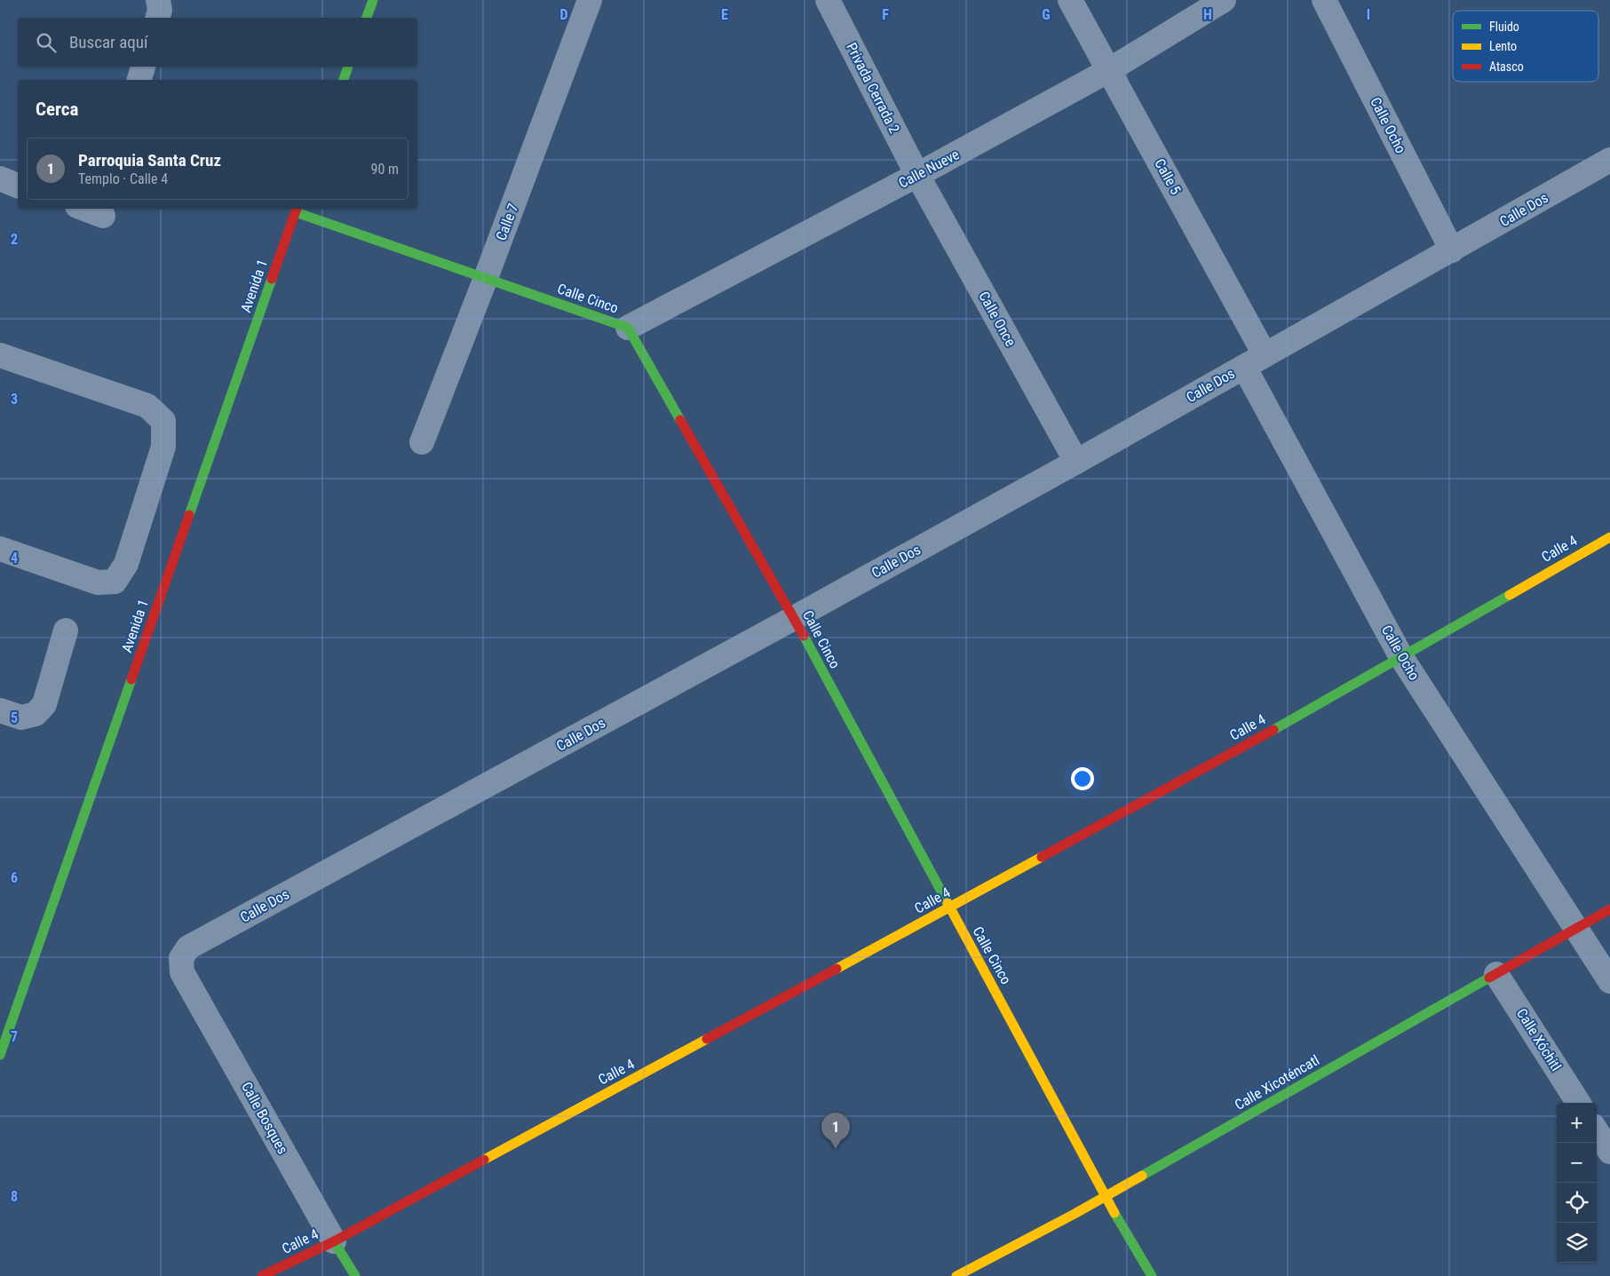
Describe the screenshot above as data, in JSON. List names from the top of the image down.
{
  "streets": {
    "street": [
      "Privada Cerrada 2",
      "Calle Ocho",
      "Calle Nueve",
      "Calle 5",
      "Calle Dos",
      "Calle 7",
      "Avenida 1",
      "Calle Cinco",
      "Calle Once",
      "Calle 4",
      "Calle Xóchitl",
      "Calle Xicoténcatl",
      "Calle Bosques"
    ]
  },
  "crossings": [
    ["Privada Cerrada 2", "Calle Nueve"],
    ["Privada Cerrada 2", "Calle Once"],
    ["Calle Ocho", "Calle Dos"],
    ["Calle Ocho", "Calle 4"],
    ["Calle Ocho", "Calle Xicoténcatl"],
    ["Calle Nueve", "Calle 5"],
    ["Calle Nueve", "Calle Cinco"],
    ["Calle Nueve", "Calle Once"],
    ["Calle 5", "Calle Dos"],
    ["Calle Dos", "Calle Cinco"],
    ["Calle Dos", "Calle Once"],
    ["Calle Dos", "Calle Bosques"],
    ["Calle 7", "Calle Cinco"],
    ["Avenida 1", "Calle Cinco"],
    ["Calle Cinco", "Calle 4"],
    ["Calle Cinco", "Calle Xicoténcatl"],
    ["Calle 4", "Calle Bosques"],
    ["Calle Xóchitl", "Calle Xicoténcatl"]
  ],
  "legend": ["Fluido", "Lento", "Atasco"],
  "page": {
    "search": "Buscar aquí",
    "heading": "Cerca",
    "list": [
      {
        "mark": "1",
        "name": "Parroquia Santa Cruz",
        "note": "Templo · Calle 4",
        "value": "90 m"
      }
    ],
    "map_buttons": ["+", "−"],
    "pins": "1"
  },
  "grid": {
    "columns": [
      "D",
      "E",
      "F",
      "G",
      "H",
      "I"
    ],
    "rows": [
      "2",
      "3",
      "4",
      "5",
      "6",
      "7",
      "8"
    ]
  }
}
